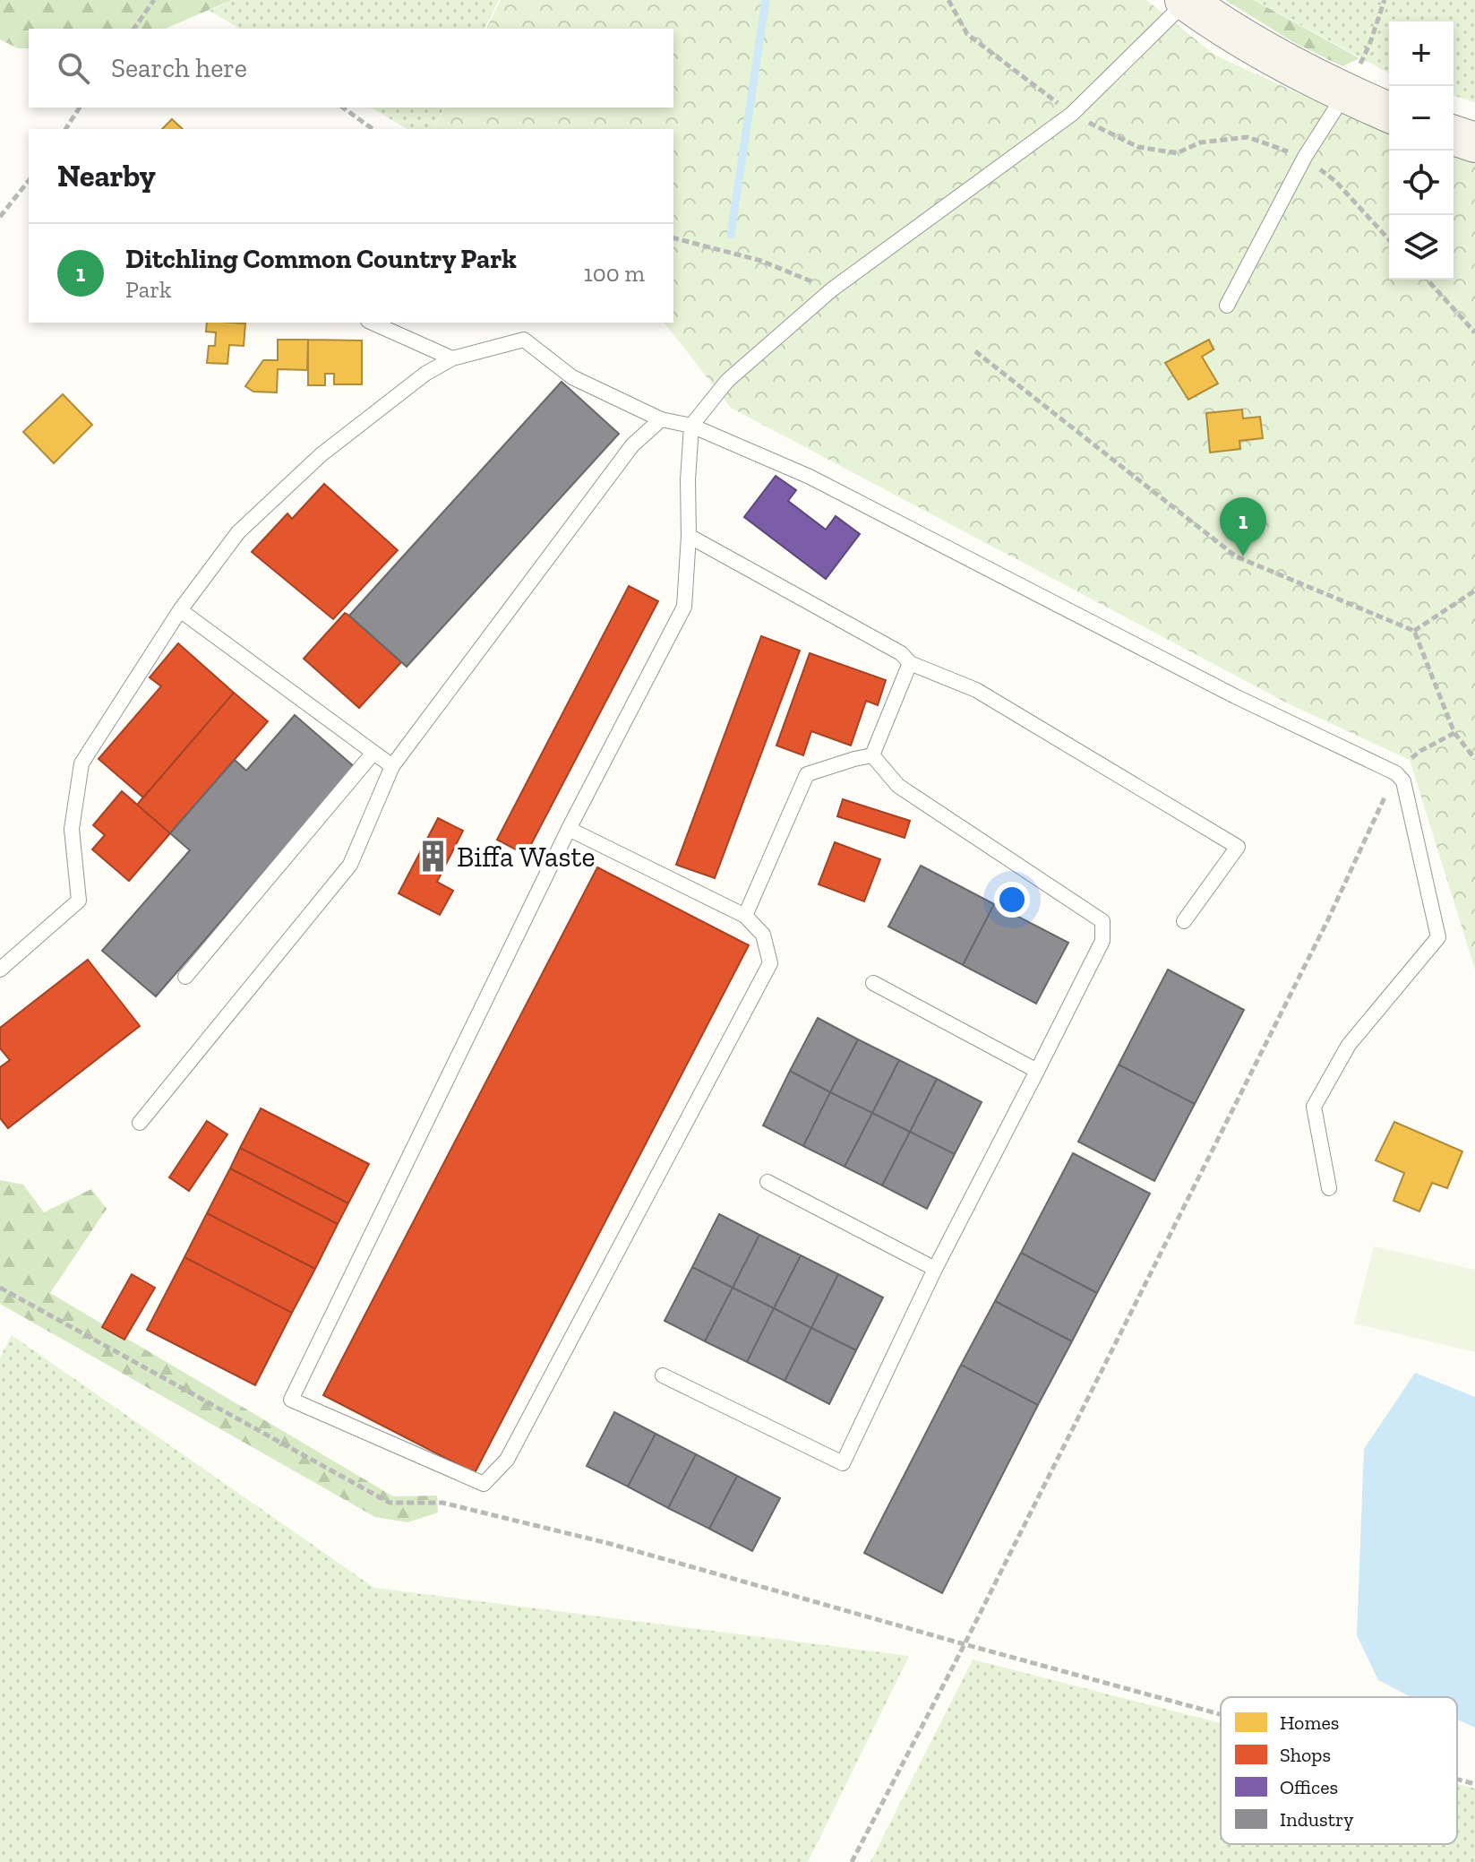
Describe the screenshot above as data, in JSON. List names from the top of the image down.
{
  "places": {
    "building": ["Biffa Waste"]
  },
  "legend": [
    "Homes",
    "Shops",
    "Offices",
    "Industry"
  ],
  "page": {
    "map_buttons": ["+", "−"],
    "search": "Search here",
    "heading": "Nearby",
    "list": [
      {
        "mark": "1",
        "name": "Ditchling Common Country Park",
        "note": "Park",
        "value": "100 m"
      }
    ],
    "pins": "1"
  }
}
